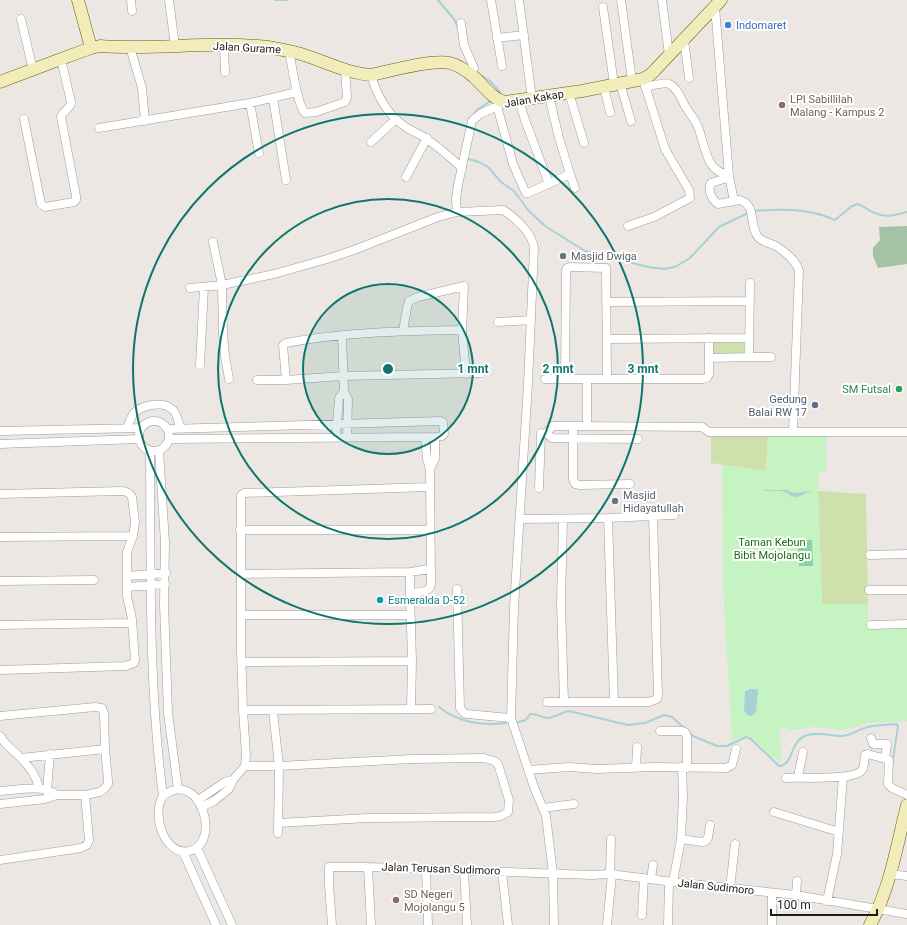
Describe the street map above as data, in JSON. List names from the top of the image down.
{
  "streets": {
    "street": [
      "Jalan Gurame",
      "Jalan Kakap",
      "Jalan Terusan Sudimoro",
      "Jalan Sudimoro"
    ]
  },
  "crossings": [
    ["Jalan Gurame", "Jalan Kakap"],
    ["Jalan Terusan Sudimoro", "Jalan Sudimoro"]
  ],
  "parks": ["Taman Kebun Bibit Mojolangu"],
  "places": [
    "Indomaret",
    "LPI Sabillilah Malang - Kampus 2",
    "Masjid Dwiga",
    "SM Futsal",
    "Gedung Balai RW 17",
    "Masjid Hidayatullah",
    "Esmeralda D-52",
    "SD Negeri Mojolangu 5"
  ],
  "scale_bar": "100 m",
  "rings": ["1 mnt", "2 mnt", "3 mnt"]
}
